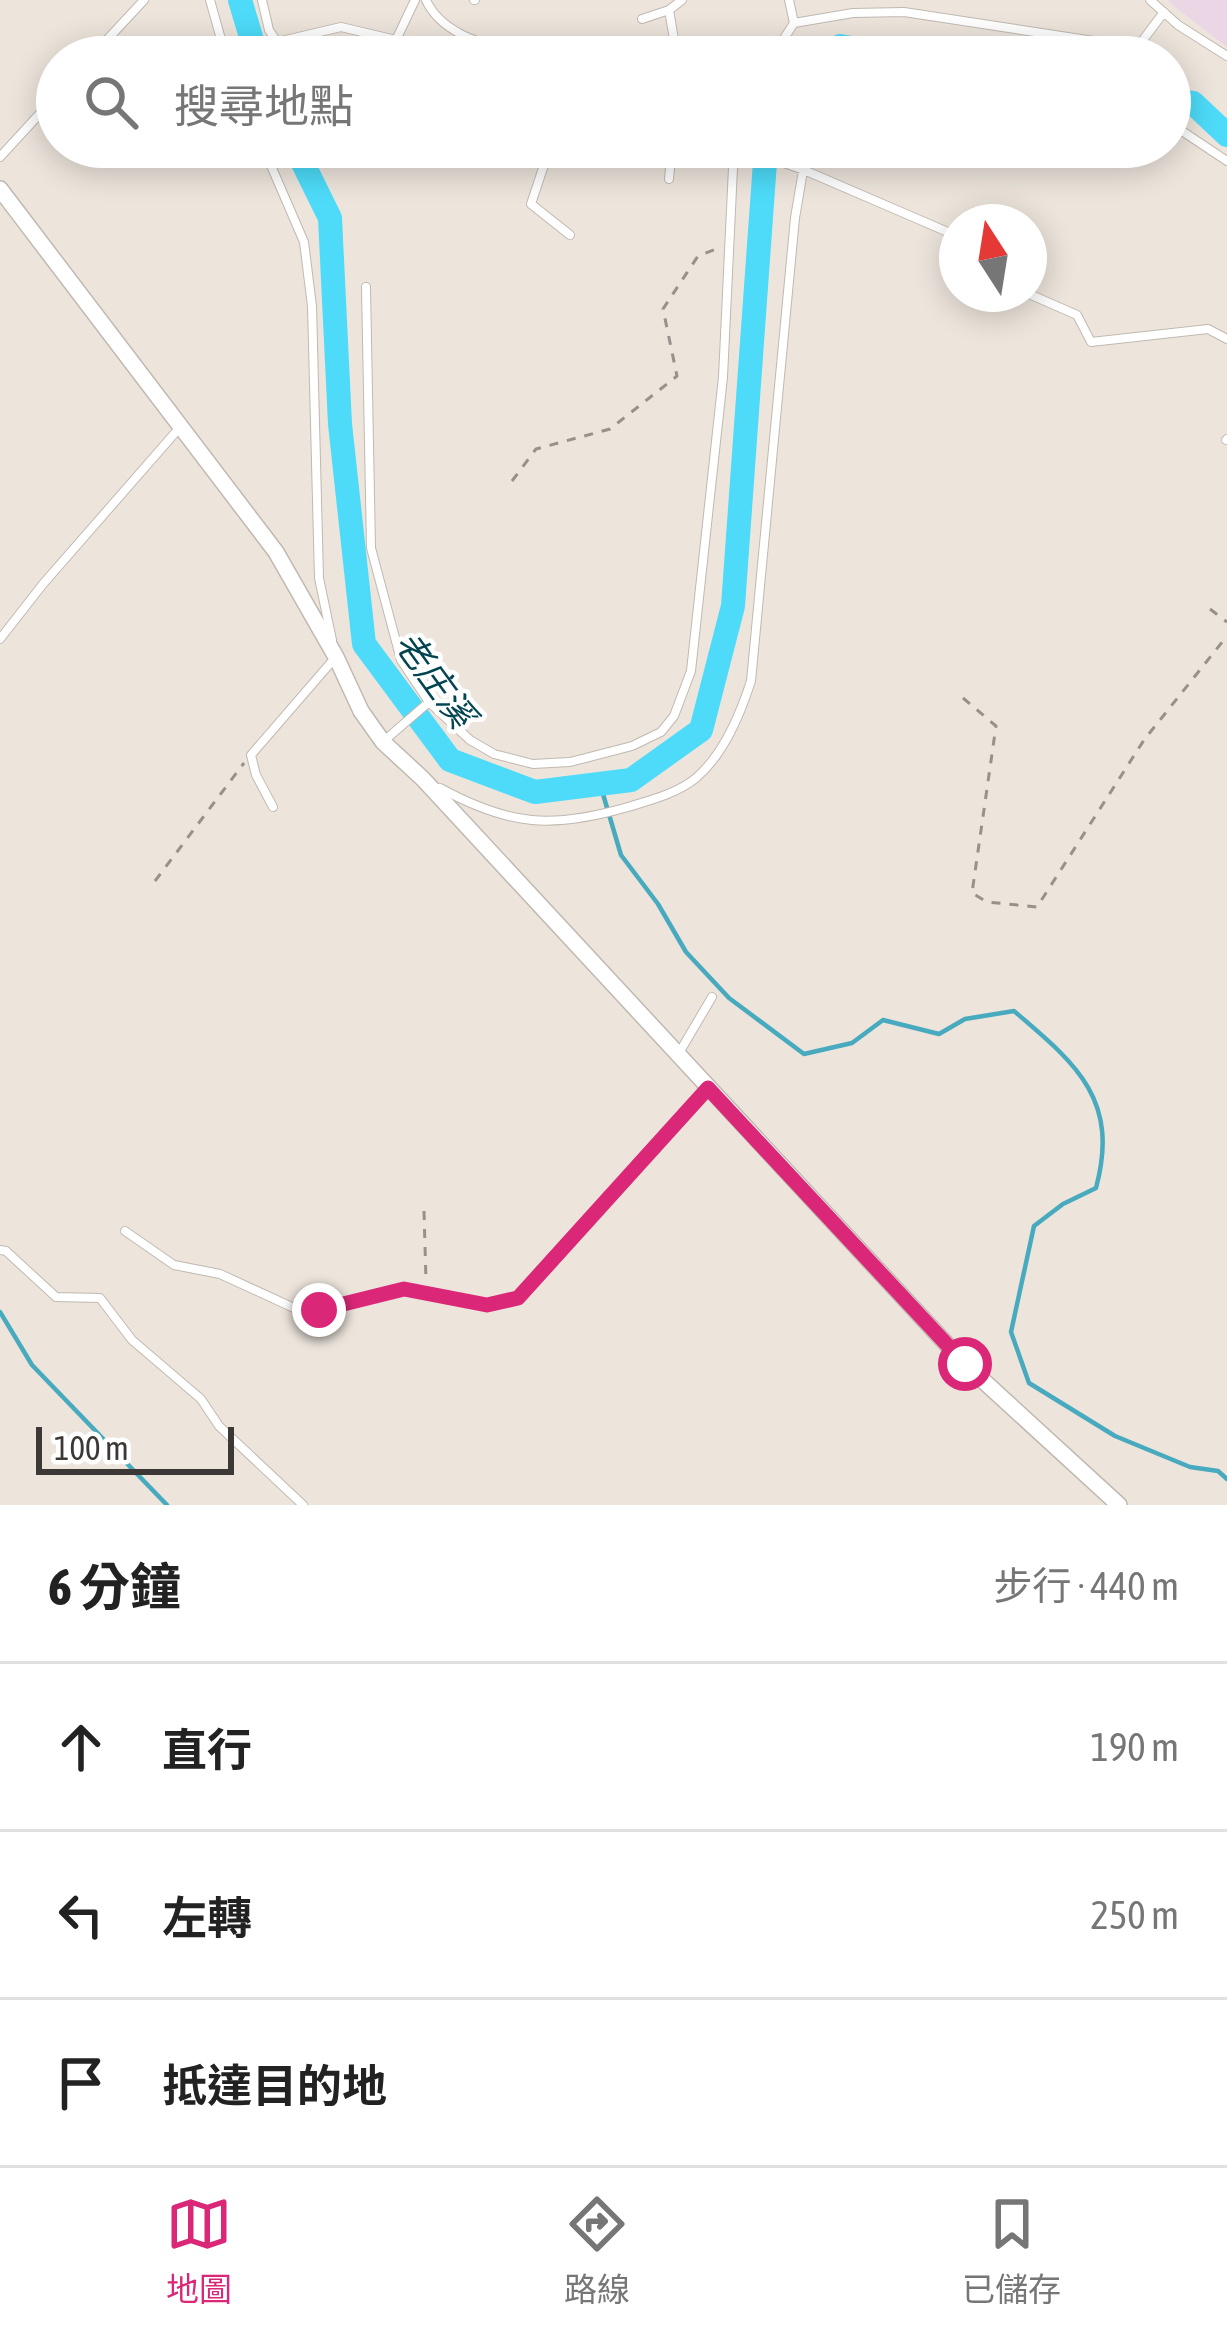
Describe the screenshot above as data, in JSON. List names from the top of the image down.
{
  "water": ["老庄溪"],
  "scale_bar": "100 m",
  "north": "top",
  "page": {
    "search": "搜尋地點",
    "scale": "100 m",
    "heading": ["6 分鐘", "步行 · 440 m"],
    "list": [
      ["直行", "190 m"],
      ["左轉", "250 m"],
      "抵達目的地"
    ],
    "nav": ["地圖", "路線", "已儲存"]
  }
}
